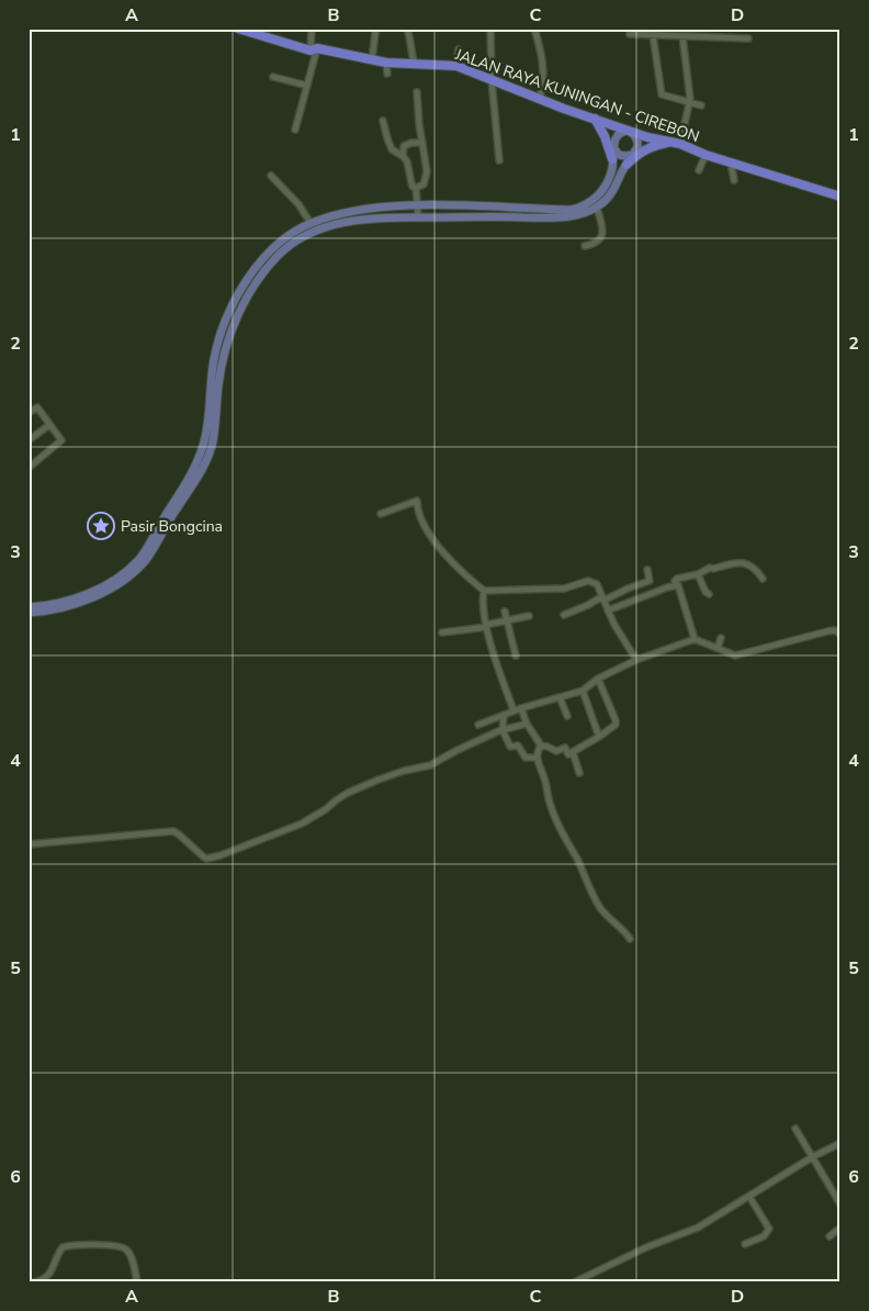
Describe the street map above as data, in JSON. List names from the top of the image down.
{
  "streets": {
    "highway": ["JALAN RAYA KUNINGAN - CIREBON"]
  },
  "places": {
    "place": ["Pasir Bongcina"]
  },
  "grid": {
    "columns": [
      "A",
      "B",
      "C",
      "D"
    ],
    "rows": [
      "1",
      "2",
      "3",
      "4",
      "5",
      "6"
    ]
  }
}
